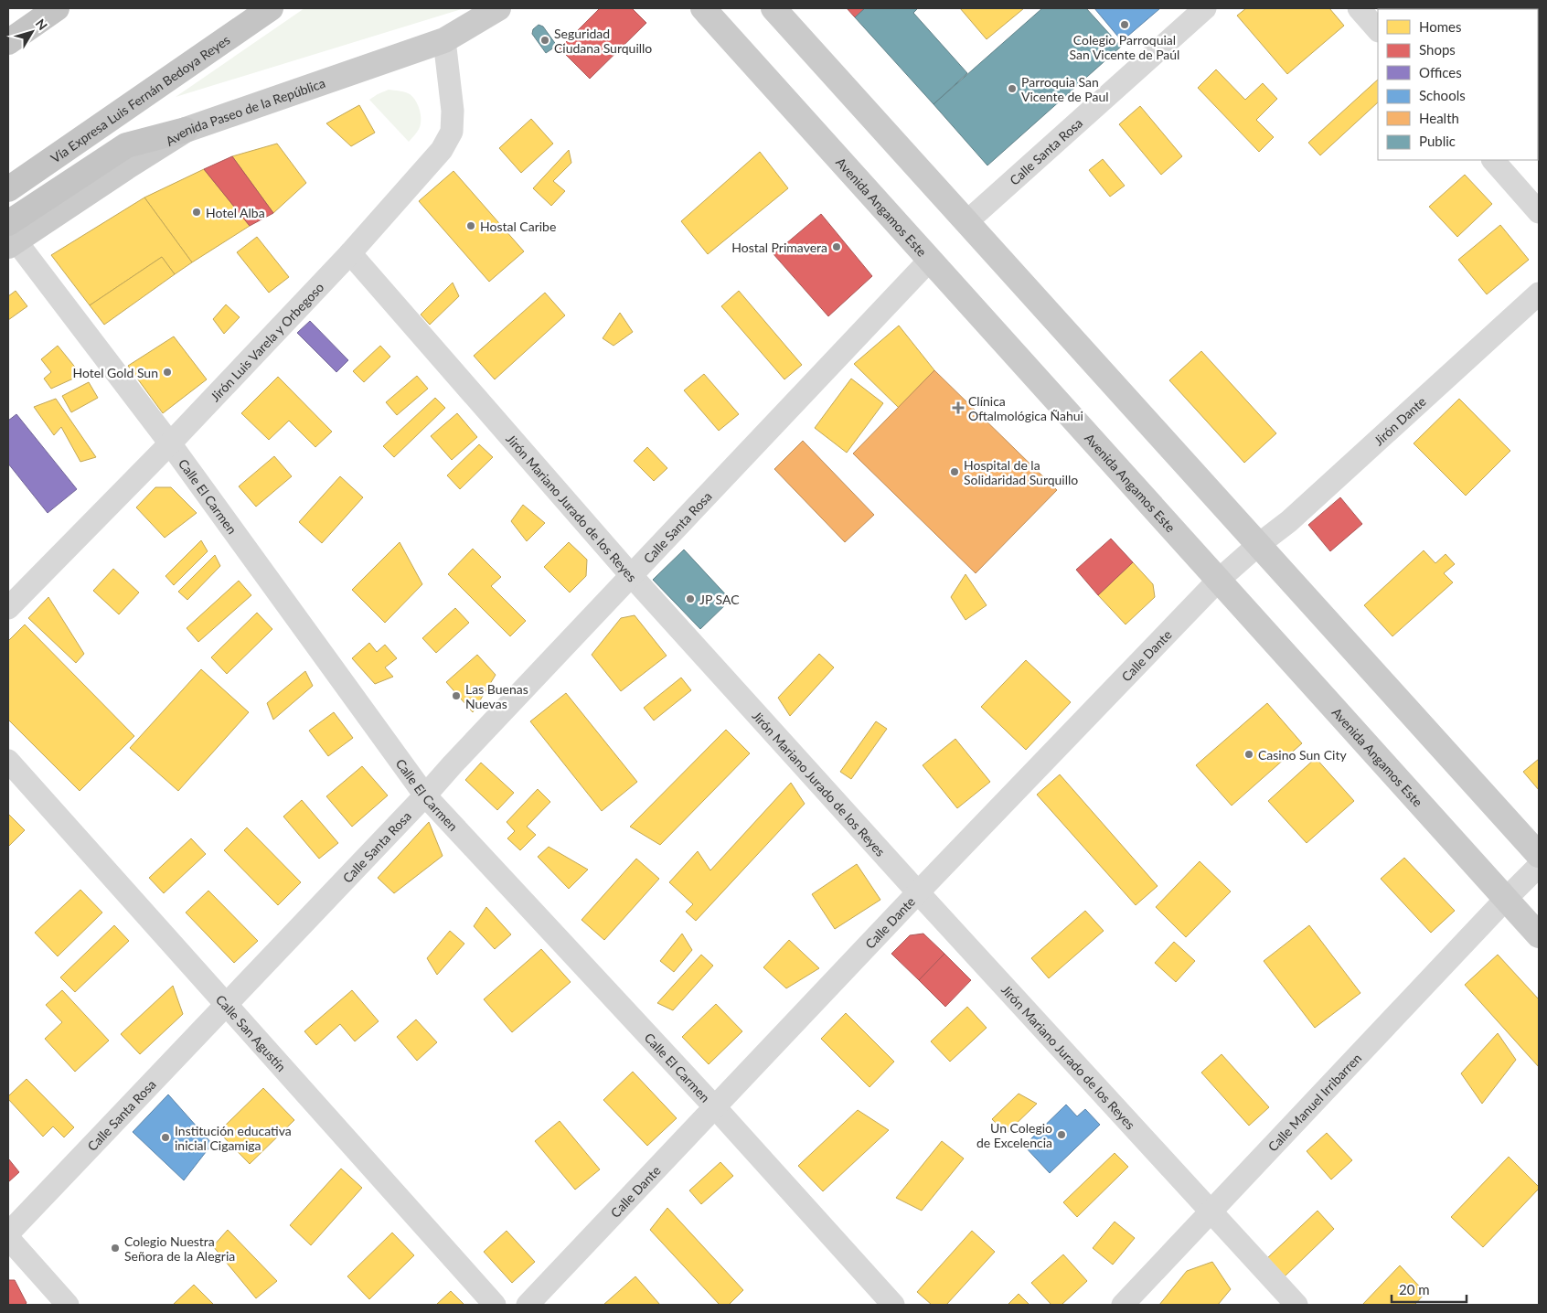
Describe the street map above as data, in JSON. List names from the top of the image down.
{
  "streets": {
    "highway": ["Vía Expresa Luis Fernán Bedoya Reyes"],
    "main road": ["Avenida Paseo de la República", "Avenida Angamos Este"],
    "street": [
      "Calle Santa Rosa",
      "Jirón Luis Varela y Orbegoso",
      "Jirón Dante",
      "Calle El Carmen",
      "Jirón Mariano Jurado de los Reyes",
      "Calle Dante",
      "Calle San Agustín",
      "Calle Manuel Irribarren"
    ]
  },
  "crossings": [
    ["Avenida Paseo de la República", "Jirón Luis Varela y Orbegoso"],
    ["Calle Santa Rosa", "Avenida Angamos Este"],
    ["Calle Santa Rosa", "Calle El Carmen"],
    ["Calle Santa Rosa", "Jirón Mariano Jurado de los Reyes"],
    ["Calle Santa Rosa", "Calle San Agustín"],
    ["Avenida Angamos Este", "Calle Dante"],
    ["Avenida Angamos Este", "Calle Manuel Irribarren"],
    ["Jirón Luis Varela y Orbegoso", "Calle El Carmen"],
    ["Jirón Luis Varela y Orbegoso", "Jirón Mariano Jurado de los Reyes"],
    ["Jirón Dante", "Calle Dante"],
    ["Calle El Carmen", "Calle Dante"],
    ["Jirón Mariano Jurado de los Reyes", "Calle Dante"],
    ["Jirón Mariano Jurado de los Reyes", "Calle Manuel Irribarren"]
  ],
  "places": {
    "other": [
      "Colegio Parroquial San Vicente de Paúl",
      "Seguridad Ciudana Surquillo",
      "Parroquia San Vicente de Paul",
      "Hotel Alba",
      "Hostal Caribe",
      "Hostal Primavera",
      "Hotel Gold Sun",
      "Hospital de la Solidaridad Surquillo",
      "JP SAC",
      "Las Buenas Nuevas",
      "Casino Sun City",
      "Un Colegio de Excelencia",
      "Institución educativa inicial Cigamiga",
      "Colegio Nuestra Señora de la Alegria"
    ],
    "health": ["Clínica Oftalmológica Ñahui"]
  },
  "legend": [
    "Homes",
    "Shops",
    "Offices",
    "Schools",
    "Health",
    "Public"
  ],
  "scale_bar": "20 m",
  "north": "top right"
}
